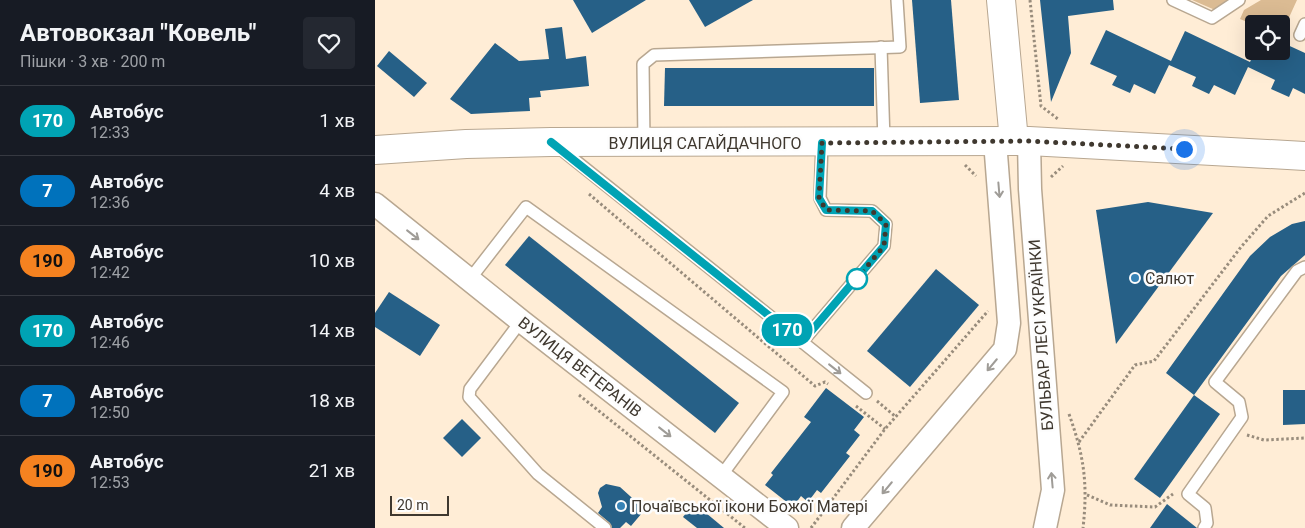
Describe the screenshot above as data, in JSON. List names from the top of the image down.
{
  "streets": {
    "main road": ["ВУЛИЦЯ САГАЙДАЧНОГО", "БУЛЬВАР ЛЕСІ УКРАЇНКИ"],
    "street": ["ВУЛИЦЯ ВЕТЕРАНІВ"]
  },
  "crossings": [
    ["ВУЛИЦЯ САГАЙДАЧНОГО", "БУЛЬВАР ЛЕСІ УКРАЇНКИ"]
  ],
  "one_way": ["ВУЛИЦЯ ВЕТЕРАНІВ"],
  "places": ["Салют", "Почаївської ікони Божої Матері"],
  "lines": ["bus line 170"],
  "scale_bar": "20 m",
  "page": {
    "heading": ["Автовокзал \"Ковель\"", "Пішки · 3 хв · 200 m"],
    "on_map": "170",
    "list": [
      {
        "mark": "170",
        "name": "Автобус",
        "note": "12:33",
        "value": "1 хв"
      },
      {
        "mark": "7",
        "name": "Автобус",
        "note": "12:36",
        "value": "4 хв"
      },
      {
        "mark": "190",
        "name": "Автобус",
        "note": "12:42",
        "value": "10 хв"
      },
      {
        "mark": "170",
        "name": "Автобус",
        "note": "12:46",
        "value": "14 хв"
      },
      {
        "mark": "7",
        "name": "Автобус",
        "note": "12:50",
        "value": "18 хв"
      },
      {
        "mark": "190",
        "name": "Автобус",
        "note": "12:53",
        "value": "21 хв"
      }
    ],
    "scale": "20 m"
  }
}
